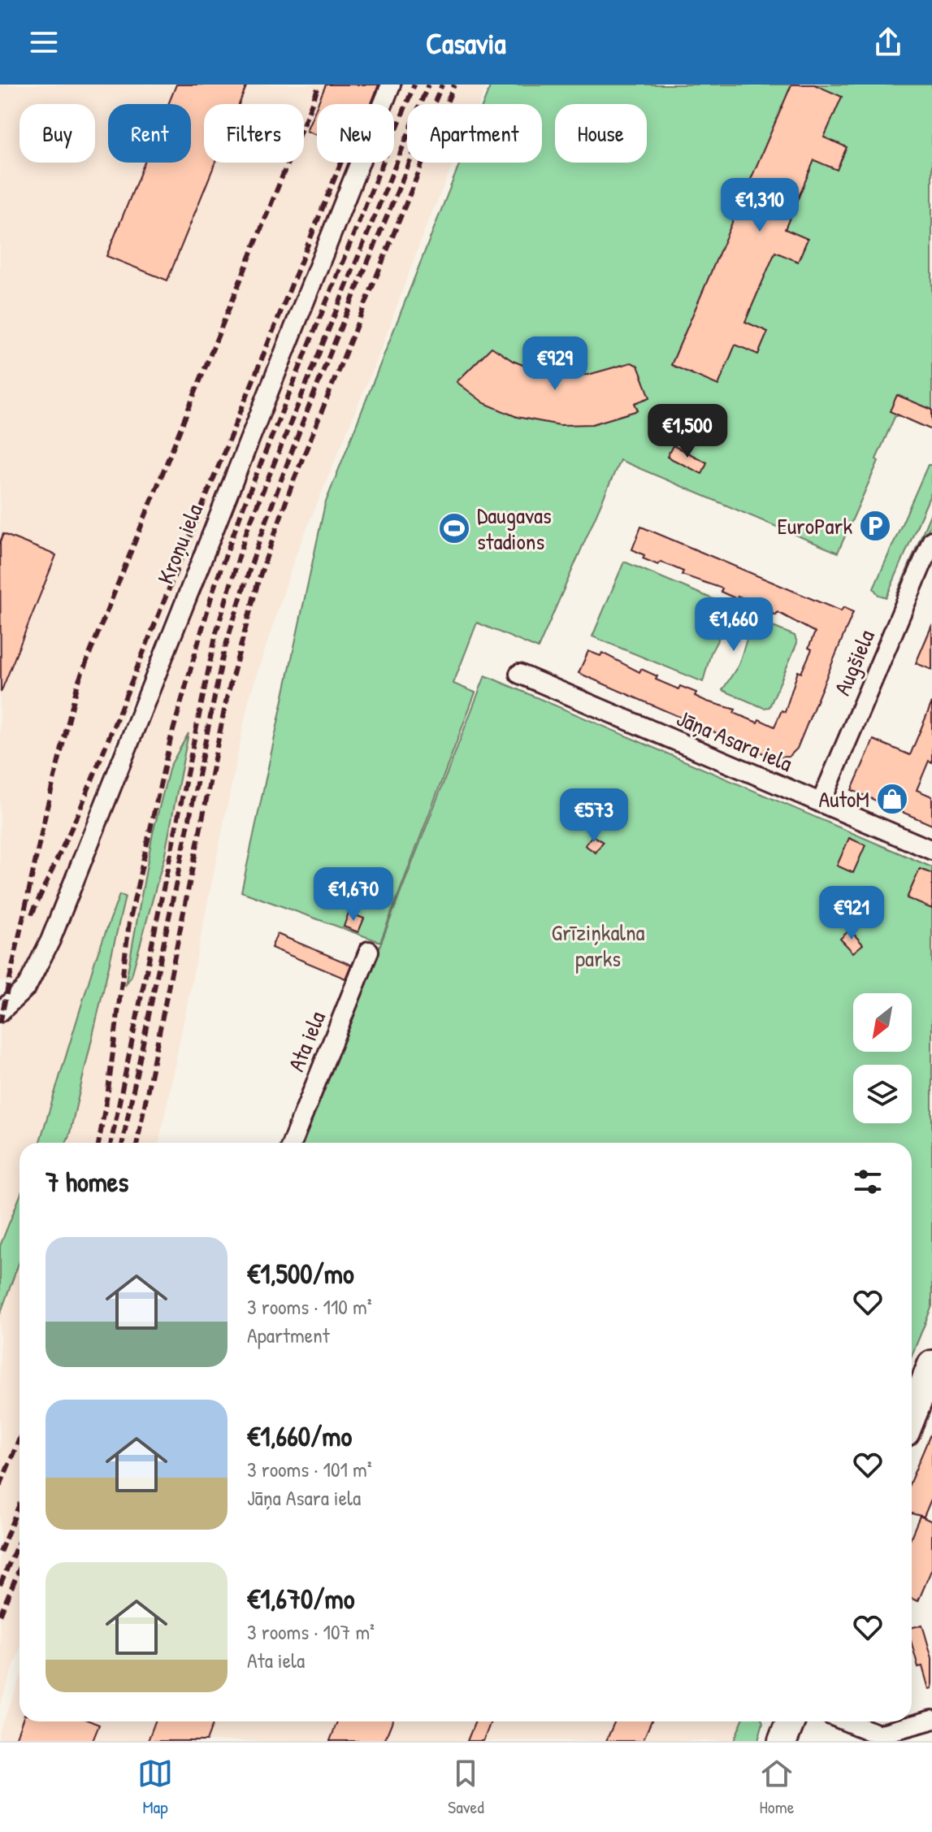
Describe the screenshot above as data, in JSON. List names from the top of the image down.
{
  "streets": {
    "street": [
      "Kroņu iela",
      "Augšiela",
      "Jāņa Asara iela",
      "Ata iela"
    ]
  },
  "crossings": [
    ["Augšiela", "Jāņa Asara iela"]
  ],
  "parks": ["Grīziņkalna parks"],
  "places": {
    "parking": ["EuroPark"],
    "sports": ["Daugavas stadions"],
    "shop": ["AutoM"]
  },
  "north": "bottom left",
  "page": {
    "header": "Casavia",
    "chip": [
      "Buy",
      "Rent",
      "Filters",
      "New",
      "Apartment",
      "House"
    ],
    "price": [
      "€1,310",
      "€929",
      "€1,500",
      "€1,660",
      "€573",
      "€1,670",
      "€921"
    ],
    "heading": "7 homes",
    "list": [
      {
        "name": "€1,500/mo",
        "note": "3 rooms · 110 m² · Apartment"
      },
      {
        "name": "€1,660/mo",
        "note": "3 rooms · 101 m² · Jāņa Asara iela"
      },
      {
        "name": "€1,670/mo",
        "note": "3 rooms · 107 m² · Ata iela"
      }
    ],
    "tabs": ["Map", "Saved", "Home"]
  }
}
